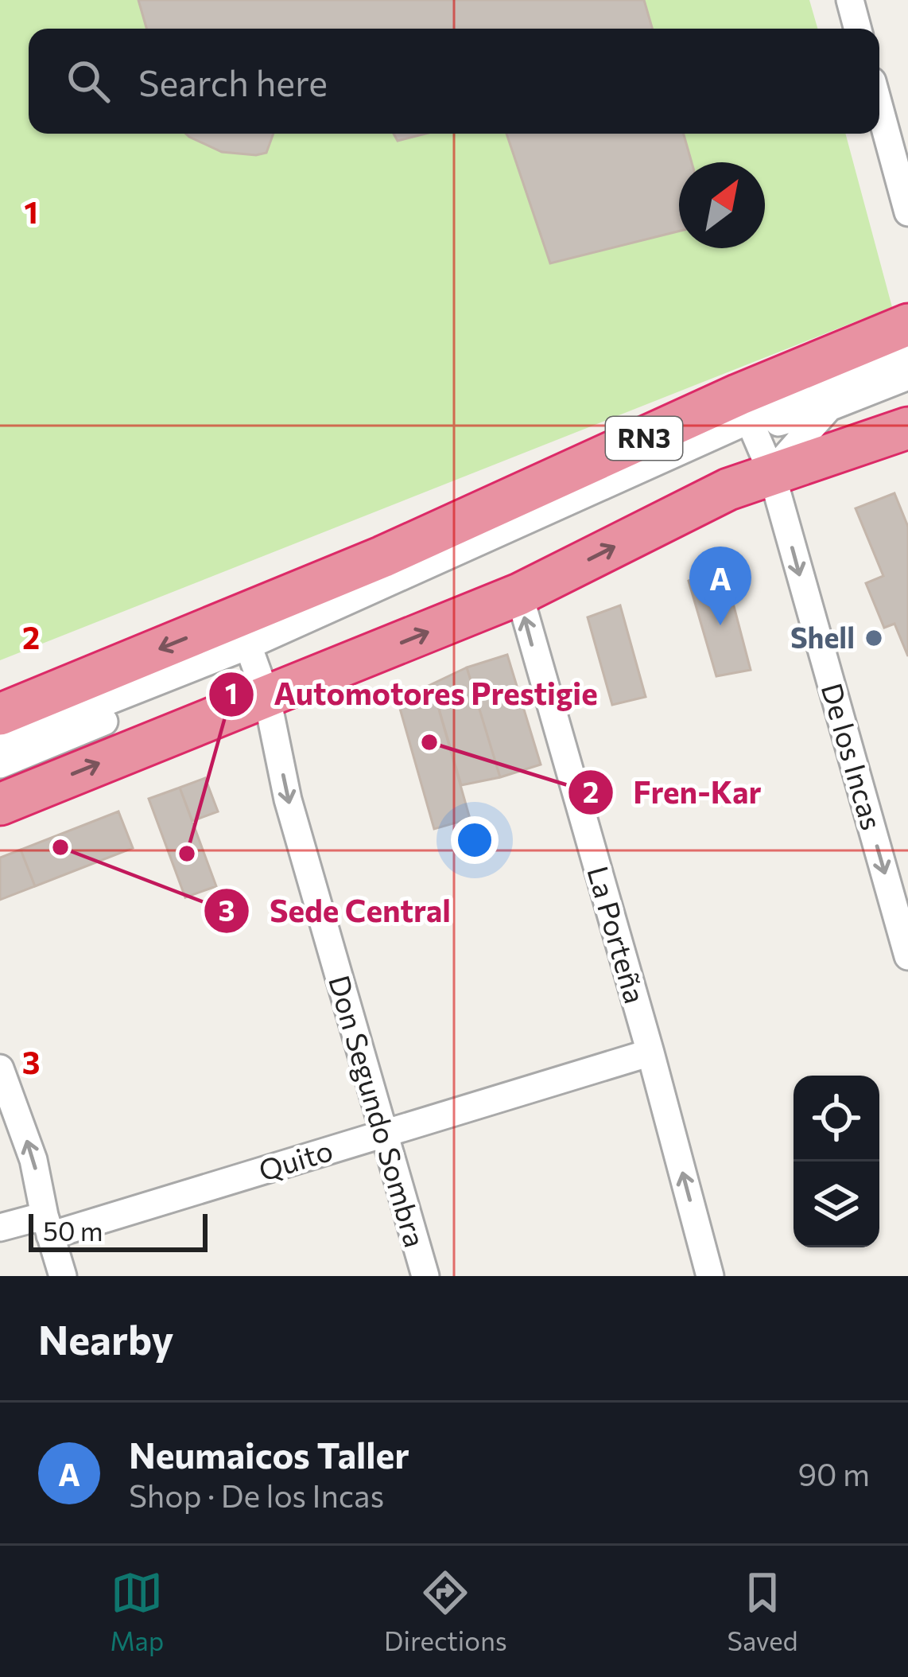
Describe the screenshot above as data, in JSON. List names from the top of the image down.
{
  "streets": {
    "highway": ["RN3"],
    "street": [
      "De los Incas",
      "La Porteña",
      "Don Segundo Sombra",
      "Quito"
    ]
  },
  "crossings": [
    ["RN3", "De los Incas"],
    ["RN3", "Don Segundo Sombra"],
    ["La Porteña", "Quito"],
    ["Don Segundo Sombra", "Quito"]
  ],
  "one_way": ["De los Incas", "La Porteña", "Don Segundo Sombra"],
  "places": [
    "Shell",
    "Fren-Kar",
    "Sede Central",
    "Automotores Prestigie"
  ],
  "scale_bar": "50 m",
  "north": "top right",
  "page": {
    "search": "Search here",
    "pins": "A",
    "scale": "50 m",
    "heading": "Nearby",
    "list": [
      {
        "mark": "A",
        "name": "Neumaicos Taller",
        "note": "Shop · De los Incas",
        "value": "90 m"
      }
    ],
    "nav": ["Map", "Directions", "Saved"]
  },
  "grid": {
    "rows": ["1", "2", "3"]
  }
}
